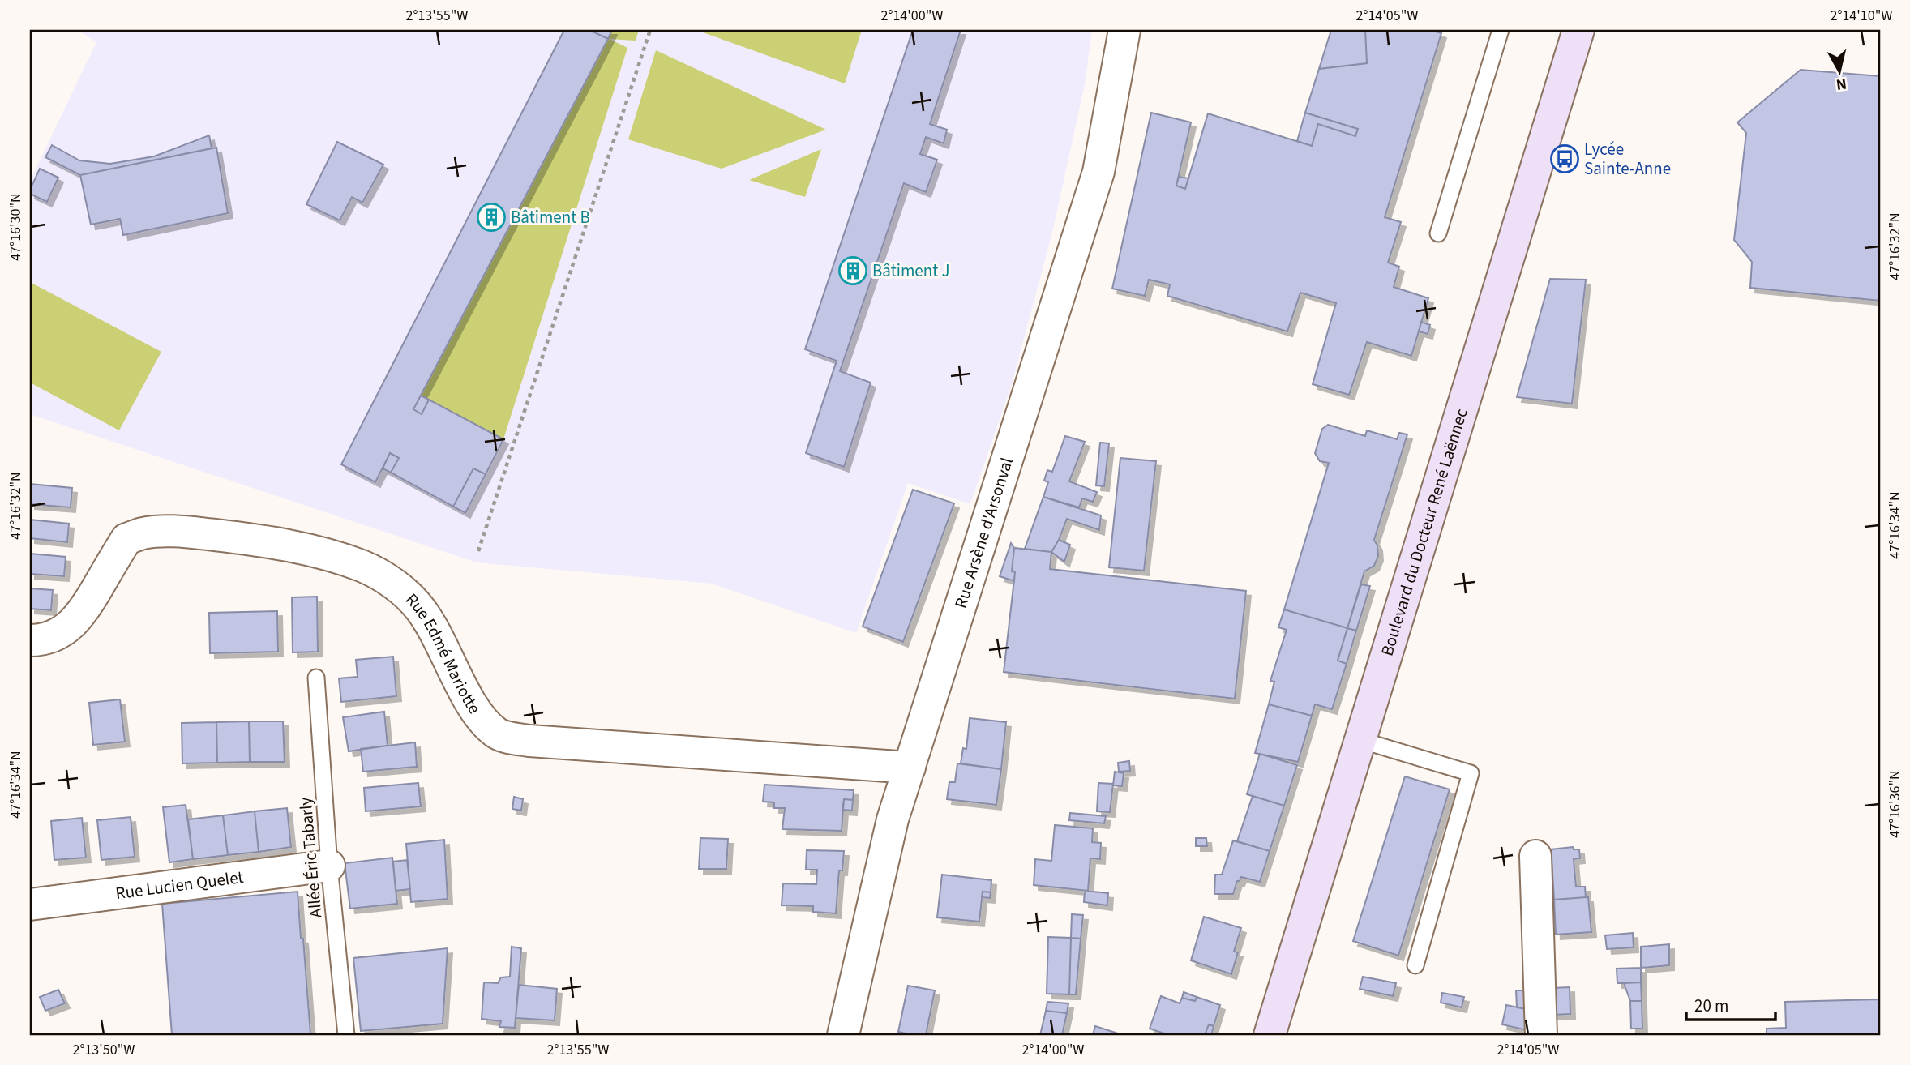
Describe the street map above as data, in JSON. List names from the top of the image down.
{
  "streets": {
    "street": [
      "Rue Arsène d'Arsonval",
      "Boulevard du Docteur René Laënnec",
      "Rue Edmé Mariotte",
      "Rue Lucien Quelet"
    ],
    "lane": ["Allée Éric Tabarly"]
  },
  "crossings": [
    ["Rue Arsène d'Arsonval", "Rue Edmé Mariotte"],
    ["Allée Éric Tabarly", "Rue Lucien Quelet"]
  ],
  "places": {
    "bus stop": ["Lycée Sainte-Anne"],
    "building": ["Bâtiment B", "Bâtiment J"]
  },
  "scale_bar": "20 m",
  "north": "bottom",
  "coordinates": [
    "2°13'55\"W",
    "2°14'00\"W",
    "2°14'05\"W",
    "2°14'10\"W",
    "47°16'30\"N",
    "47°16'32\"N",
    "47°16'34\"N",
    "47°16'36\"N",
    "2°13'50\"W"
  ]
}
